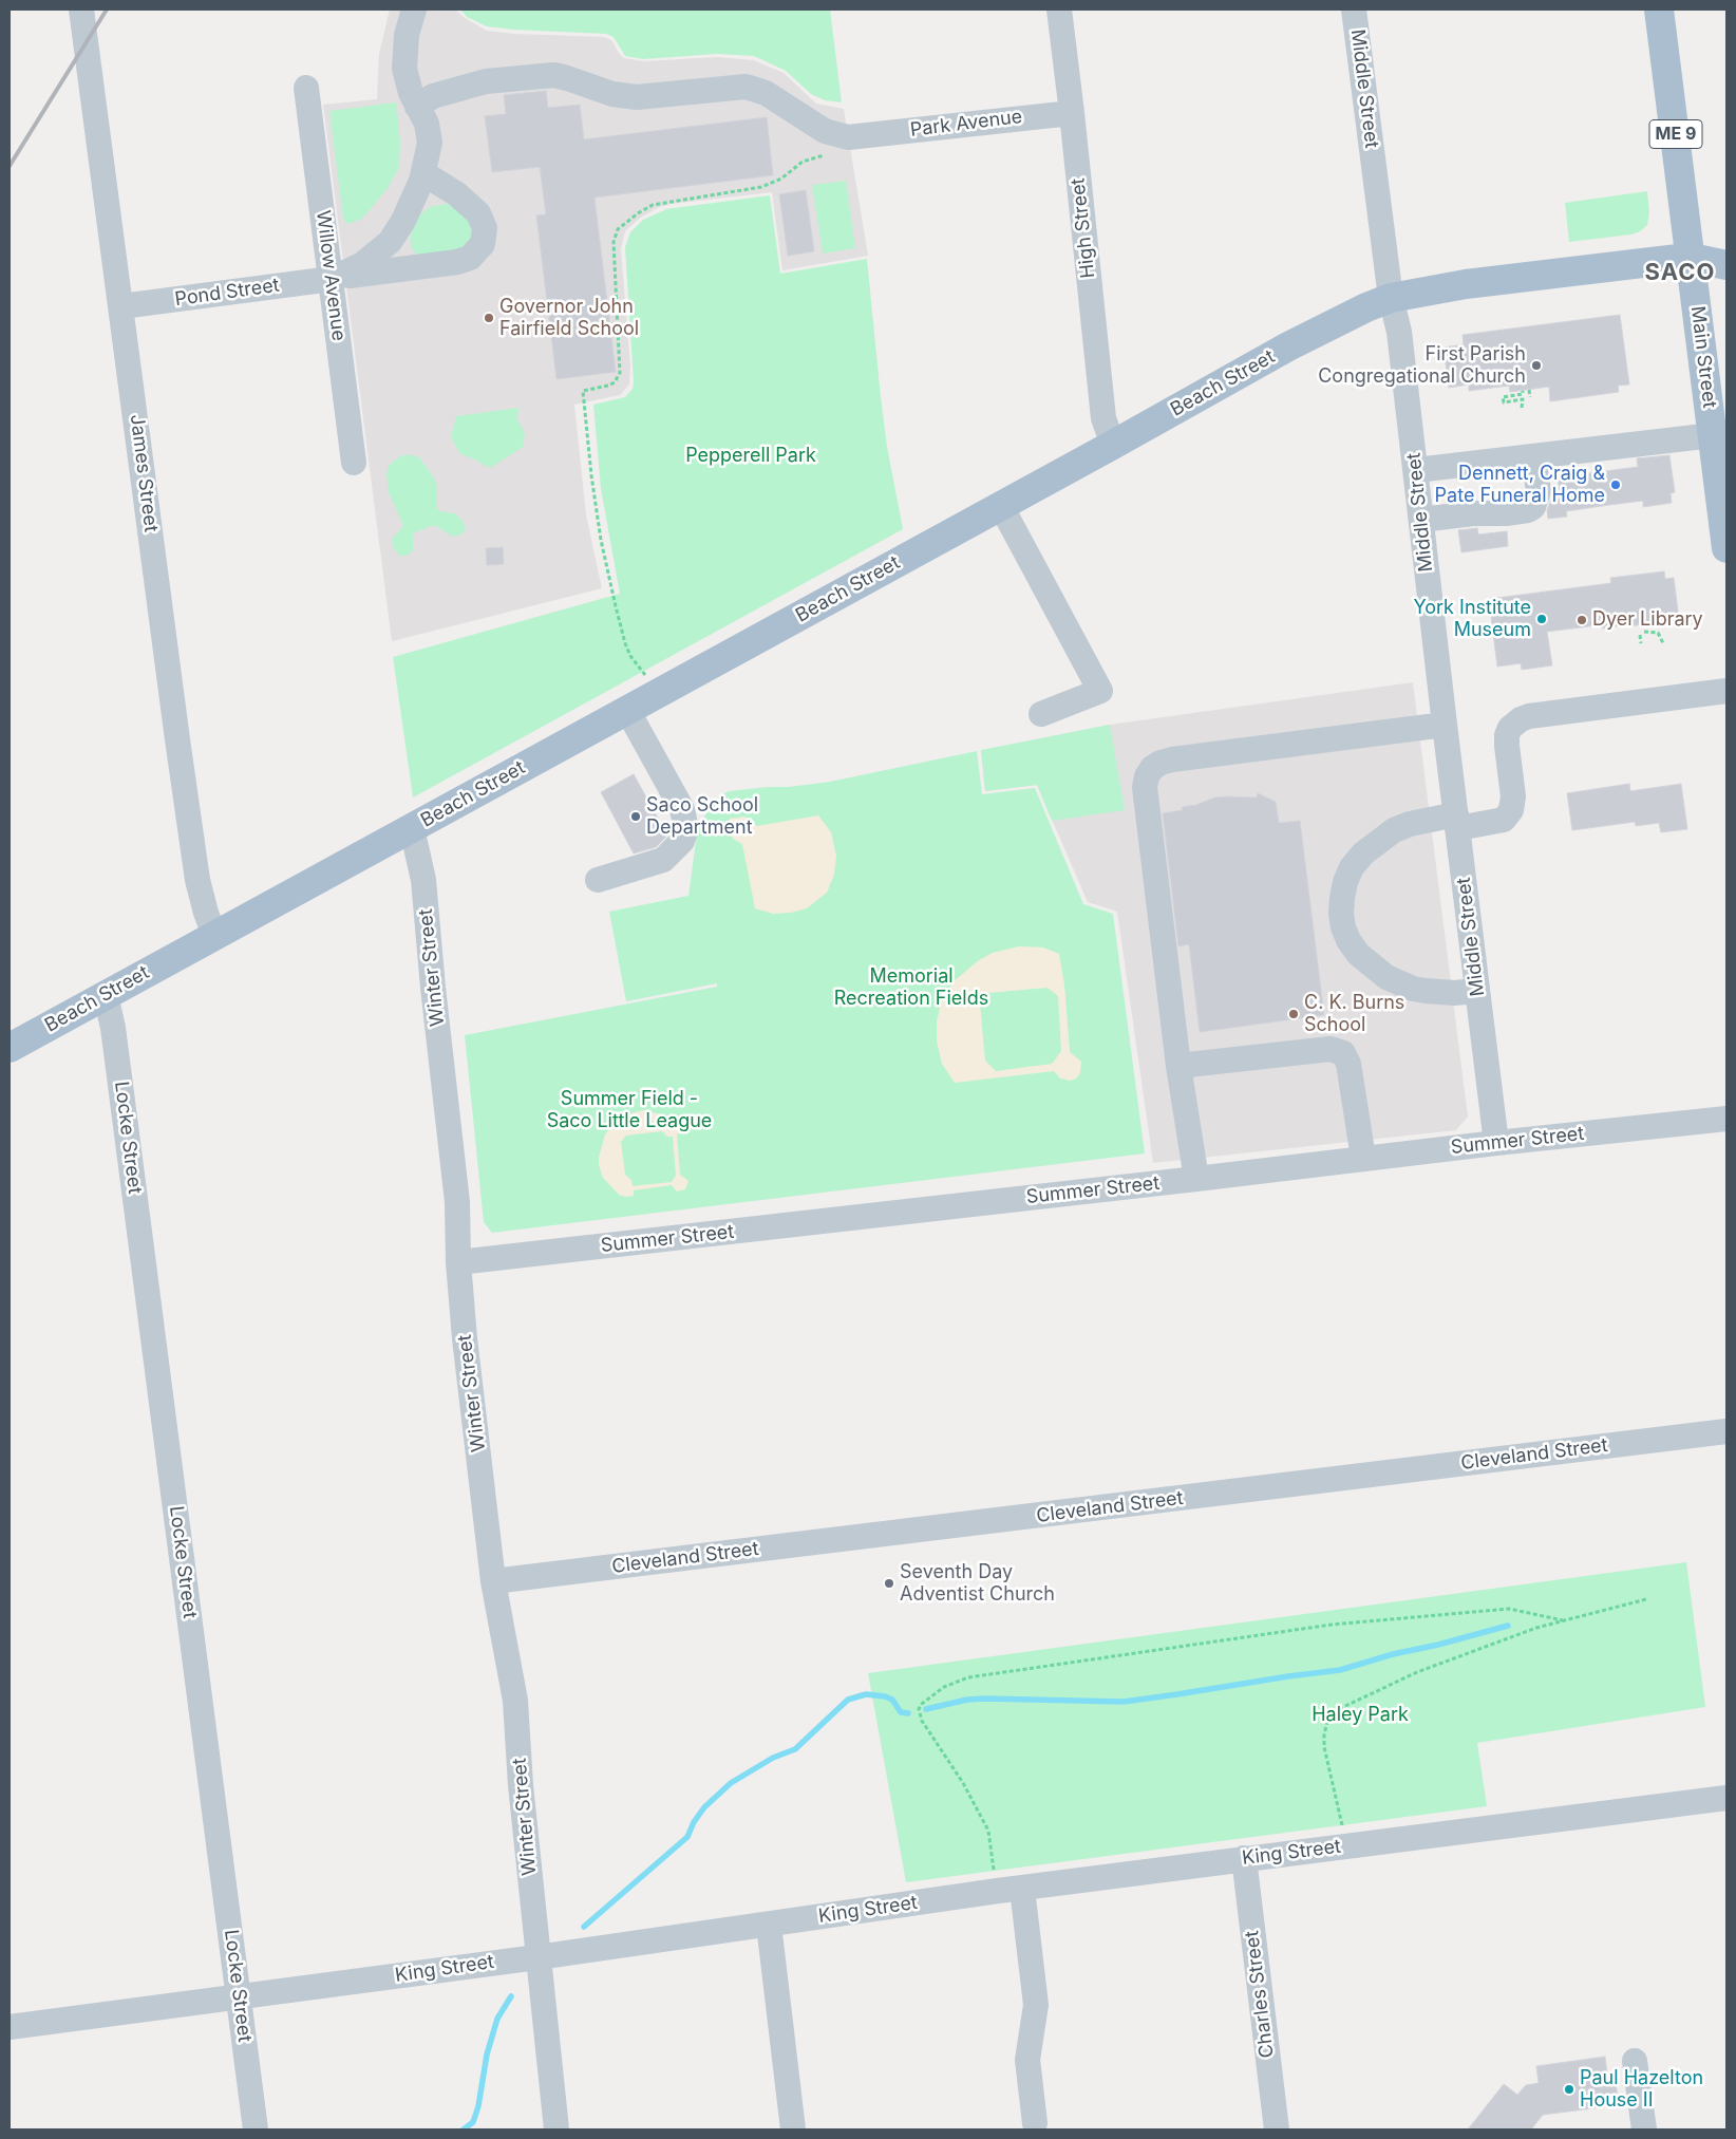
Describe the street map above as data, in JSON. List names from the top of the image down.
{
  "streets": {
    "main road": ["ME 9", "Main Street", "Beach Street"],
    "street": [
      "Middle Street",
      "Park Avenue",
      "High Street",
      "Willow Avenue",
      "Pond Street",
      "James Street",
      "Winter Street",
      "Locke Street",
      "Summer Street",
      "Cleveland Street",
      "King Street",
      "Charles Street"
    ]
  },
  "crossings": [
    ["Middle Street", "Beach Street"],
    ["Middle Street", "Summer Street"],
    ["Park Avenue", "High Street"],
    ["High Street", "Beach Street"],
    ["Willow Avenue", "Pond Street"],
    ["Pond Street", "James Street"],
    ["Main Street", "Beach Street"],
    ["Beach Street", "James Street"],
    ["Beach Street", "Winter Street"],
    ["Beach Street", "Locke Street"],
    ["Winter Street", "Summer Street"],
    ["Winter Street", "Cleveland Street"],
    ["Winter Street", "King Street"],
    ["Locke Street", "King Street"],
    ["King Street", "Charles Street"]
  ],
  "districts": ["SACO"],
  "parks": [
    "Pepperell Park",
    "Memorial Recreation Fields",
    "Summer Field - Saco Little League",
    "Haley Park"
  ],
  "places": [
    "Governor John Fairfield School",
    "First Parish Congregational Church",
    "Dennett, Craig & Pate Funeral Home",
    "York Institute Museum",
    "Dyer Library",
    "Saco School Department",
    "C. K. Burns School",
    "Seventh Day Adventist Church",
    "Paul Hazelton House II"
  ]
}
